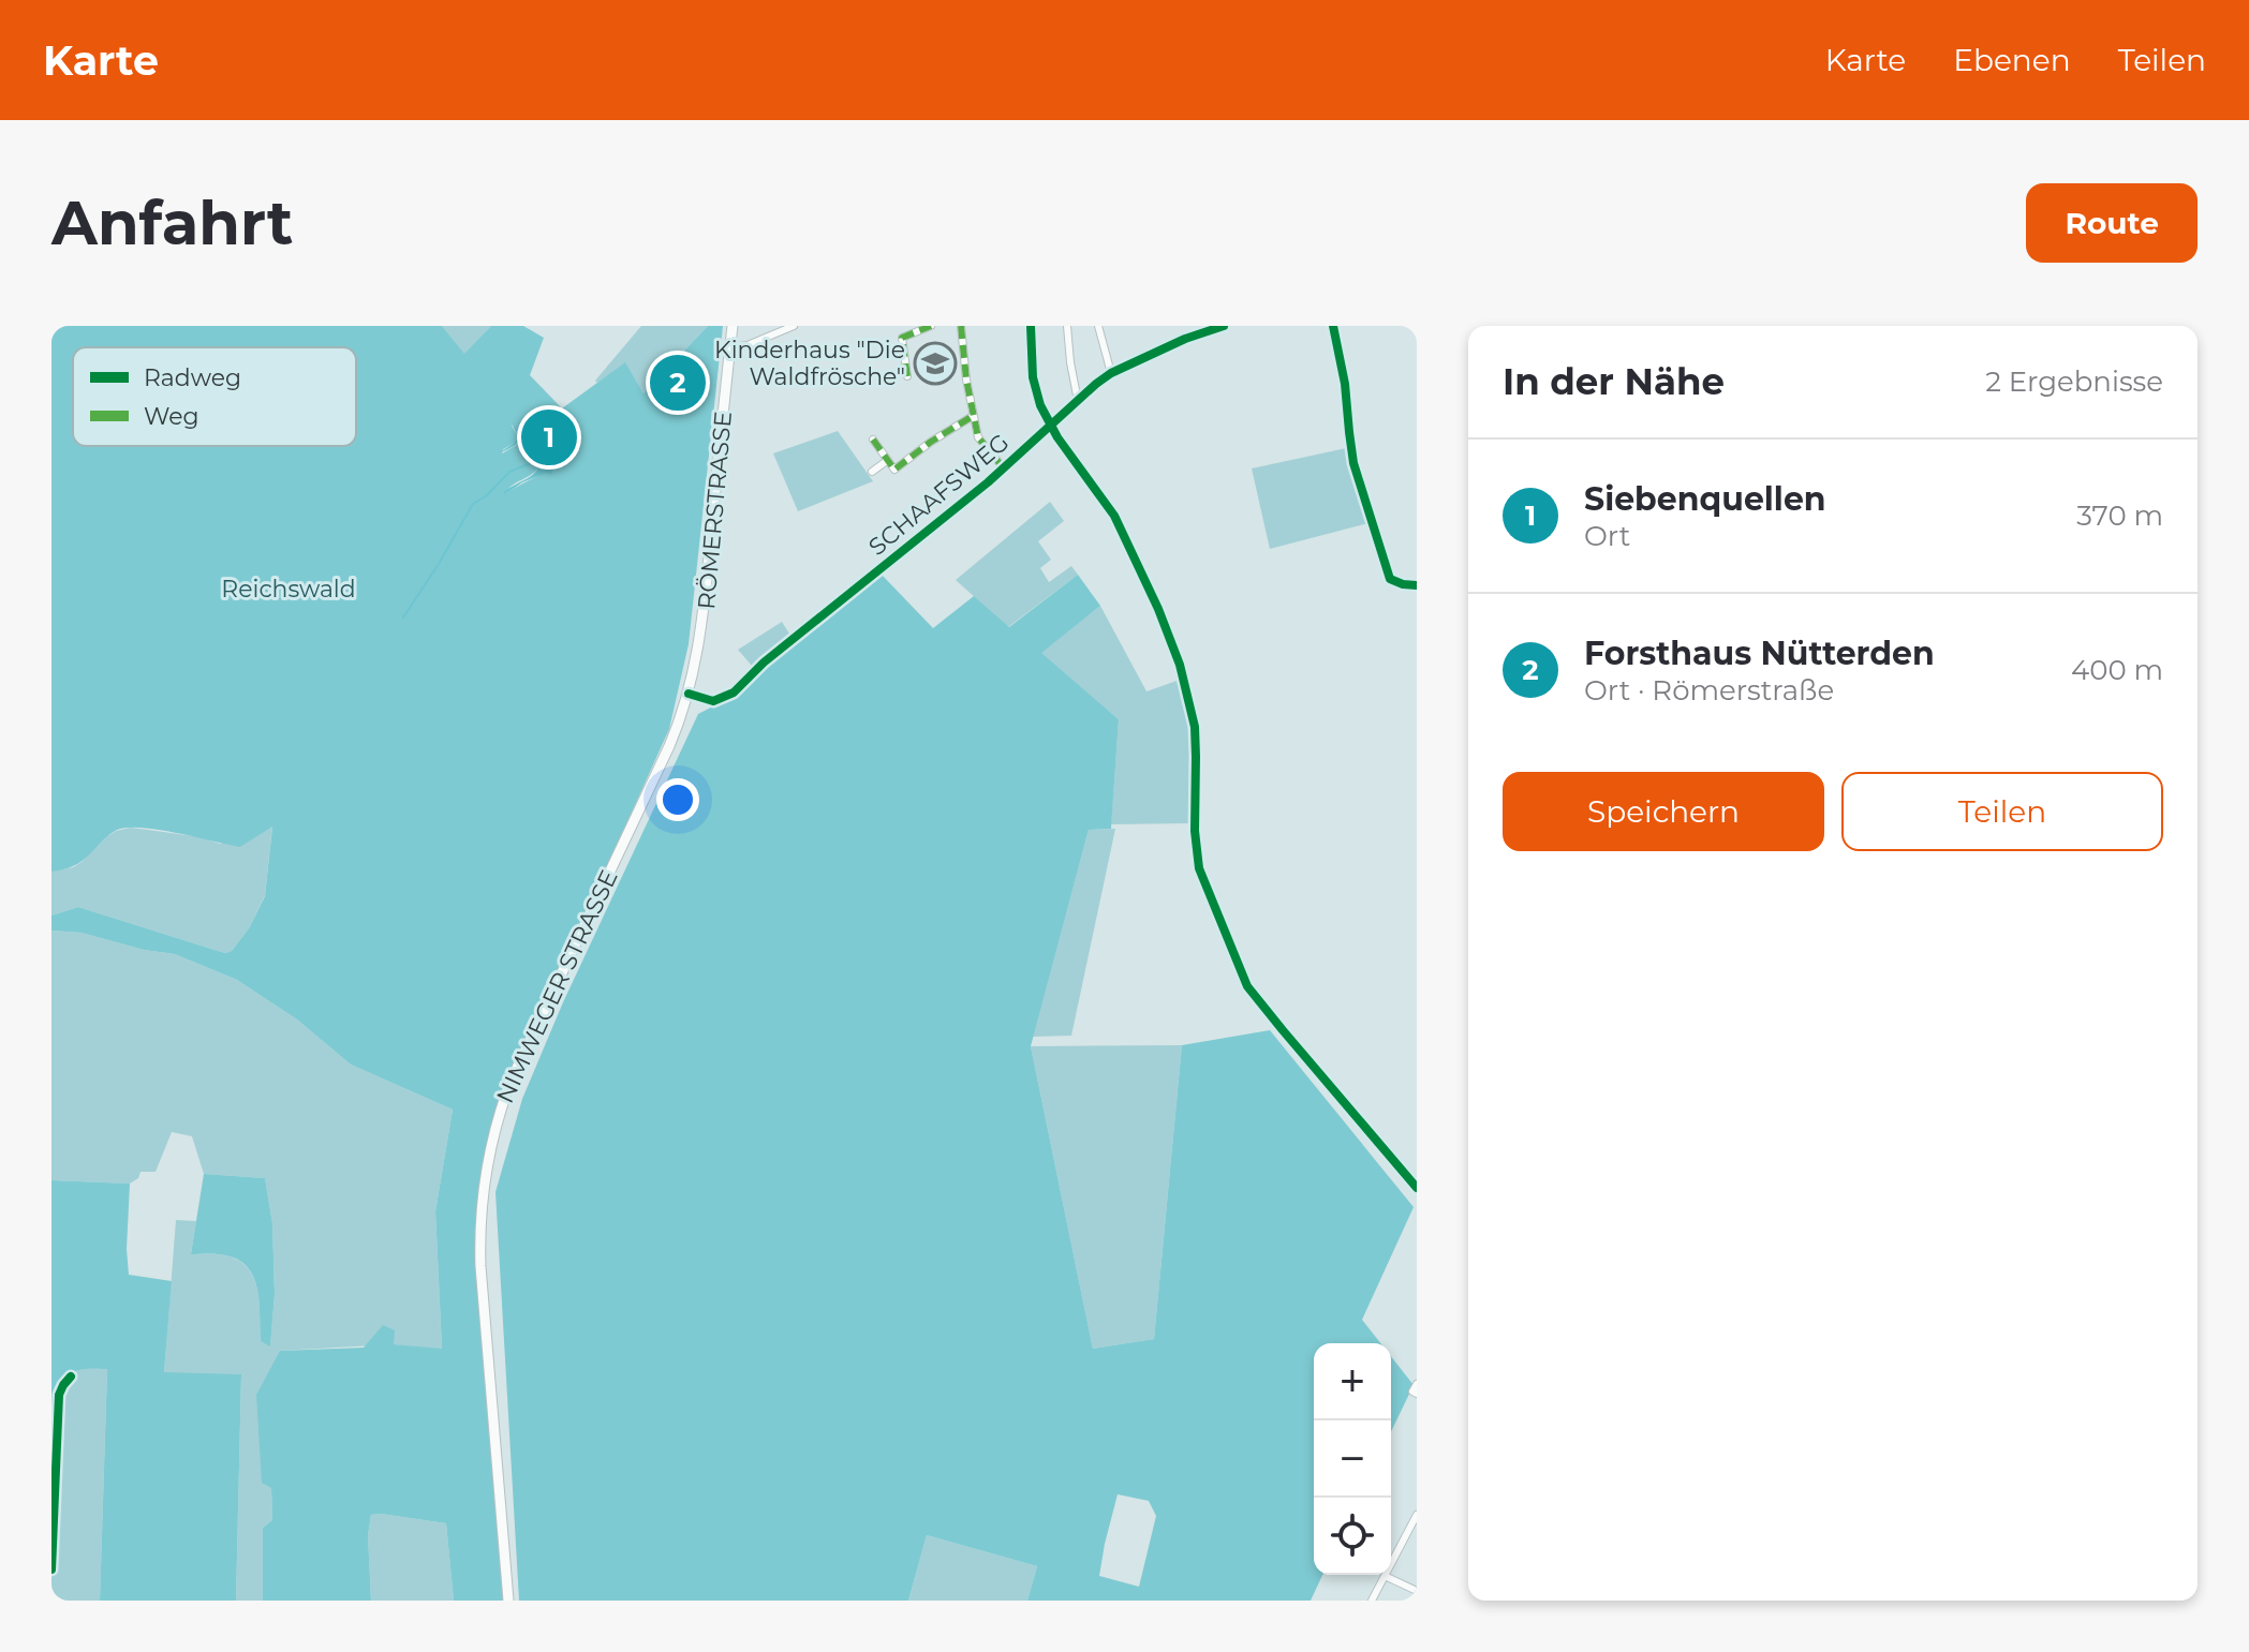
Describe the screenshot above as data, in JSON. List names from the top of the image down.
{
  "streets": {
    "main road": ["RÖMERSTRASSE", "NIMWEGER STRASSE"],
    "street": ["SCHAAFSWEG"]
  },
  "crossings": [
    ["SCHAAFSWEG", "RÖMERSTRASSE"],
    ["SCHAAFSWEG", "NIMWEGER STRASSE"],
    ["RÖMERSTRASSE", "NIMWEGER STRASSE"]
  ],
  "parks": ["Reichswald"],
  "places": {
    "school or university": ["Kinderhaus \"Die Waldfrösche\""]
  },
  "legend": ["Radweg", "Weg"],
  "page": {
    "header": "Karte",
    "nav": ["Karte", "Ebenen", "Teilen"],
    "buttons": [
      "Route",
      ["Speichern", "Teilen"]
    ],
    "title": "Anfahrt",
    "heading": ["In der Nähe", "2 Ergebnisse"],
    "pins": ["2", "1"],
    "list": [
      {
        "mark": "1",
        "name": "Siebenquellen",
        "note": "Ort",
        "value": "370 m"
      },
      {
        "mark": "2",
        "name": "Forsthaus Nütterden",
        "note": "Ort · Römerstraße",
        "value": "400 m"
      }
    ],
    "map_buttons": ["+", "−"]
  }
}
